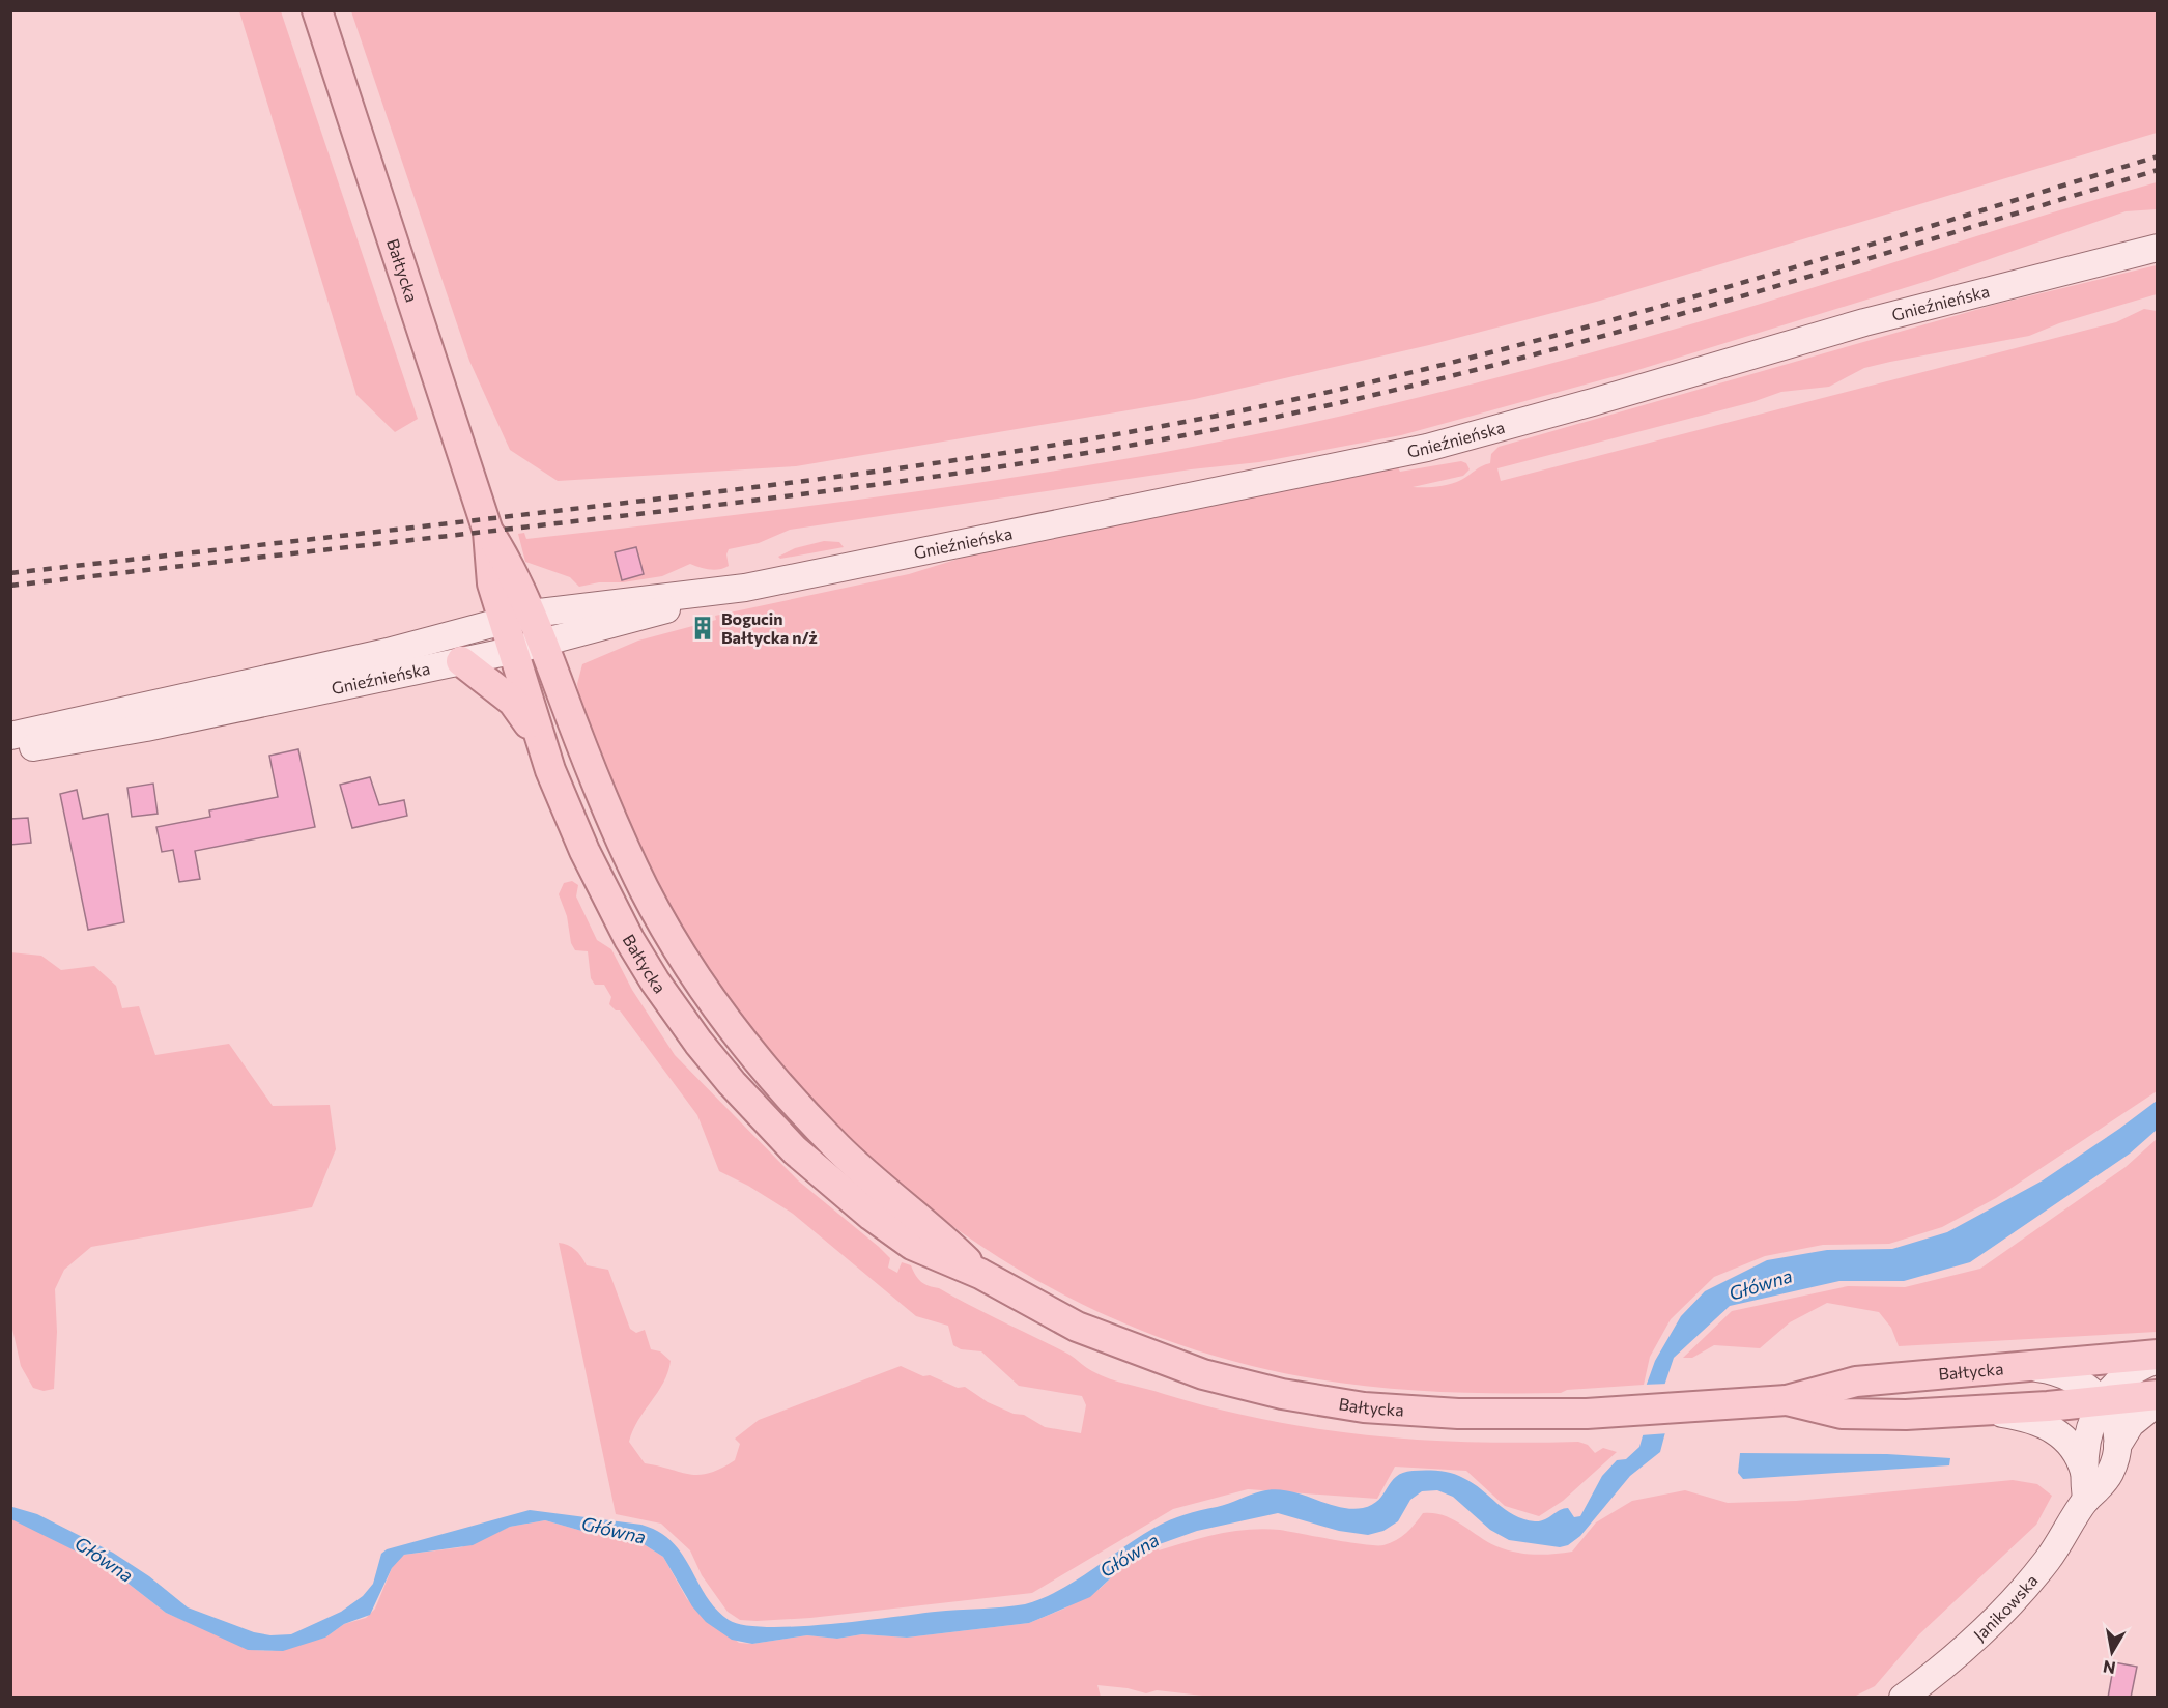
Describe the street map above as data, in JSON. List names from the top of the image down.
{
  "streets": {
    "main road": ["Bałtycka"],
    "street": ["Gnieźnieńska", "Janikowska"]
  },
  "crossings": [
    ["Bałtycka", "Gnieźnieńska"],
    ["Bałtycka", "Janikowska"]
  ],
  "water": ["Główna"],
  "places": {
    "building": ["Bogucin Bałtycka n/ż"]
  },
  "north": "bottom"
}
